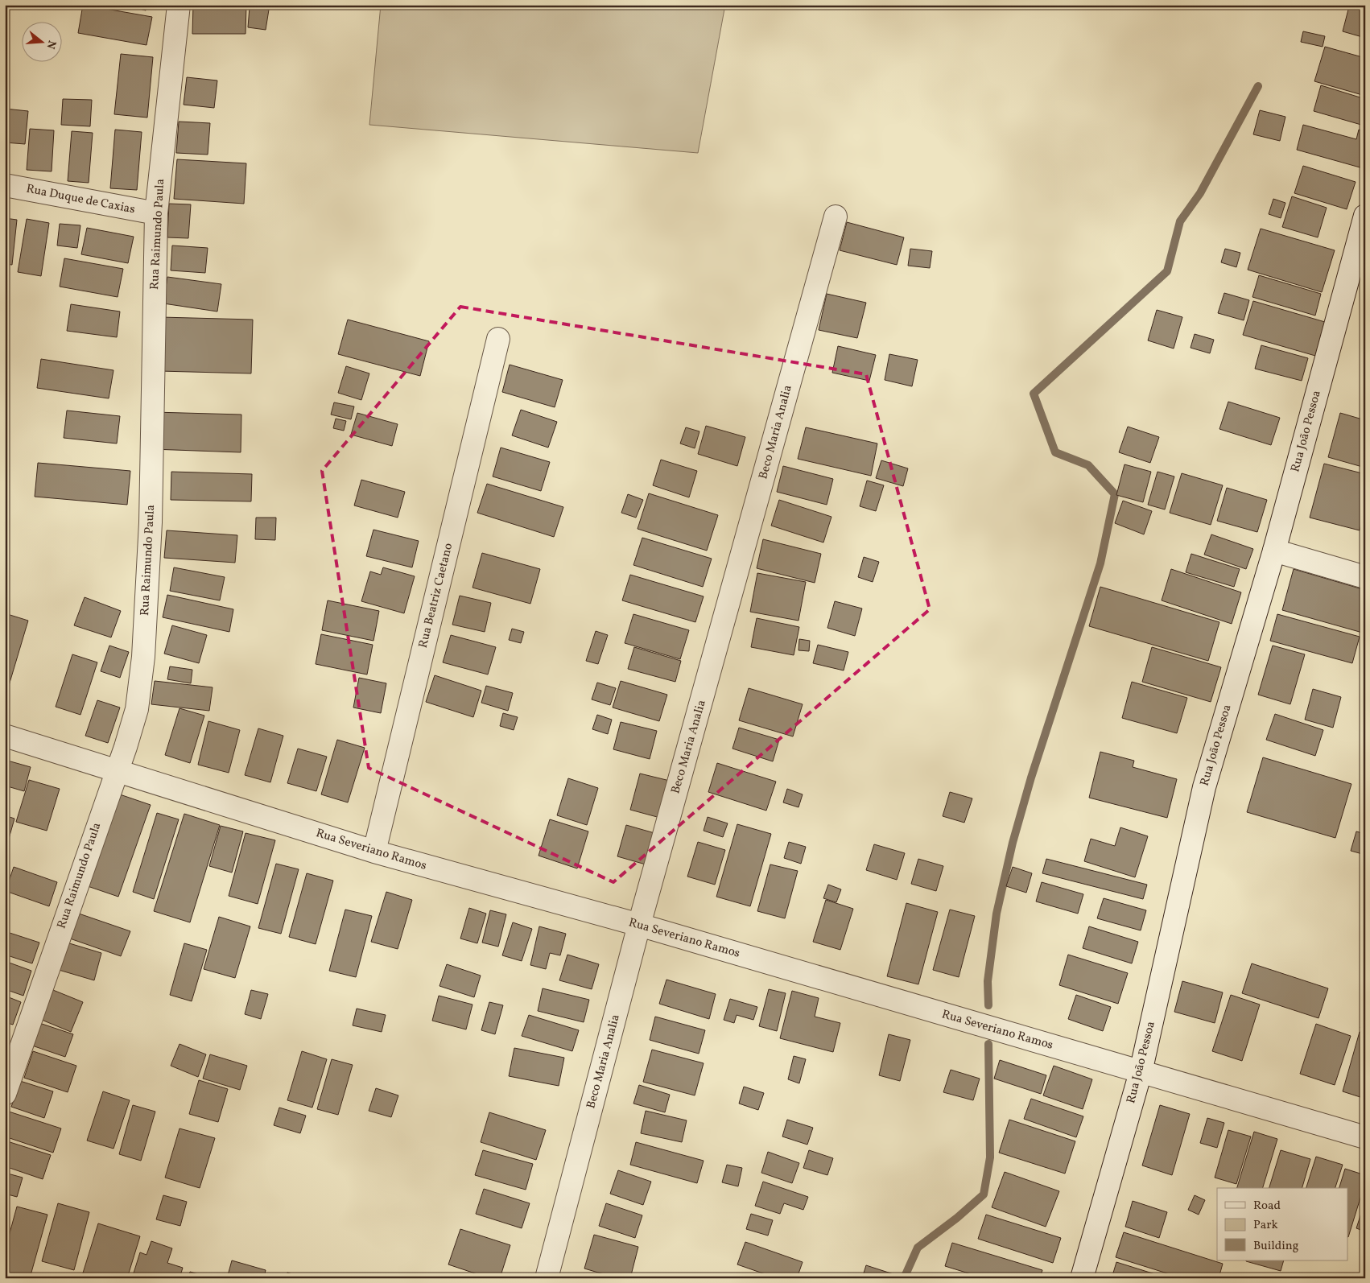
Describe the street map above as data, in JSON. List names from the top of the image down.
{
  "streets": {
    "street": [
      "Rua Duque de Caxias",
      "Rua Raimundo Paula",
      "Rua João Pessoa",
      "Beco Maria Analia",
      "Rua Beatriz Caetano",
      "Rua Severiano Ramos"
    ]
  },
  "crossings": [
    ["Rua Duque de Caxias", "Rua Raimundo Paula"],
    ["Rua Raimundo Paula", "Rua Severiano Ramos"],
    ["Rua João Pessoa", "Rua Severiano Ramos"],
    ["Beco Maria Analia", "Rua Severiano Ramos"],
    ["Rua Beatriz Caetano", "Rua Severiano Ramos"]
  ],
  "legend": ["Road", "Park", "Building"],
  "north": "right"
}
